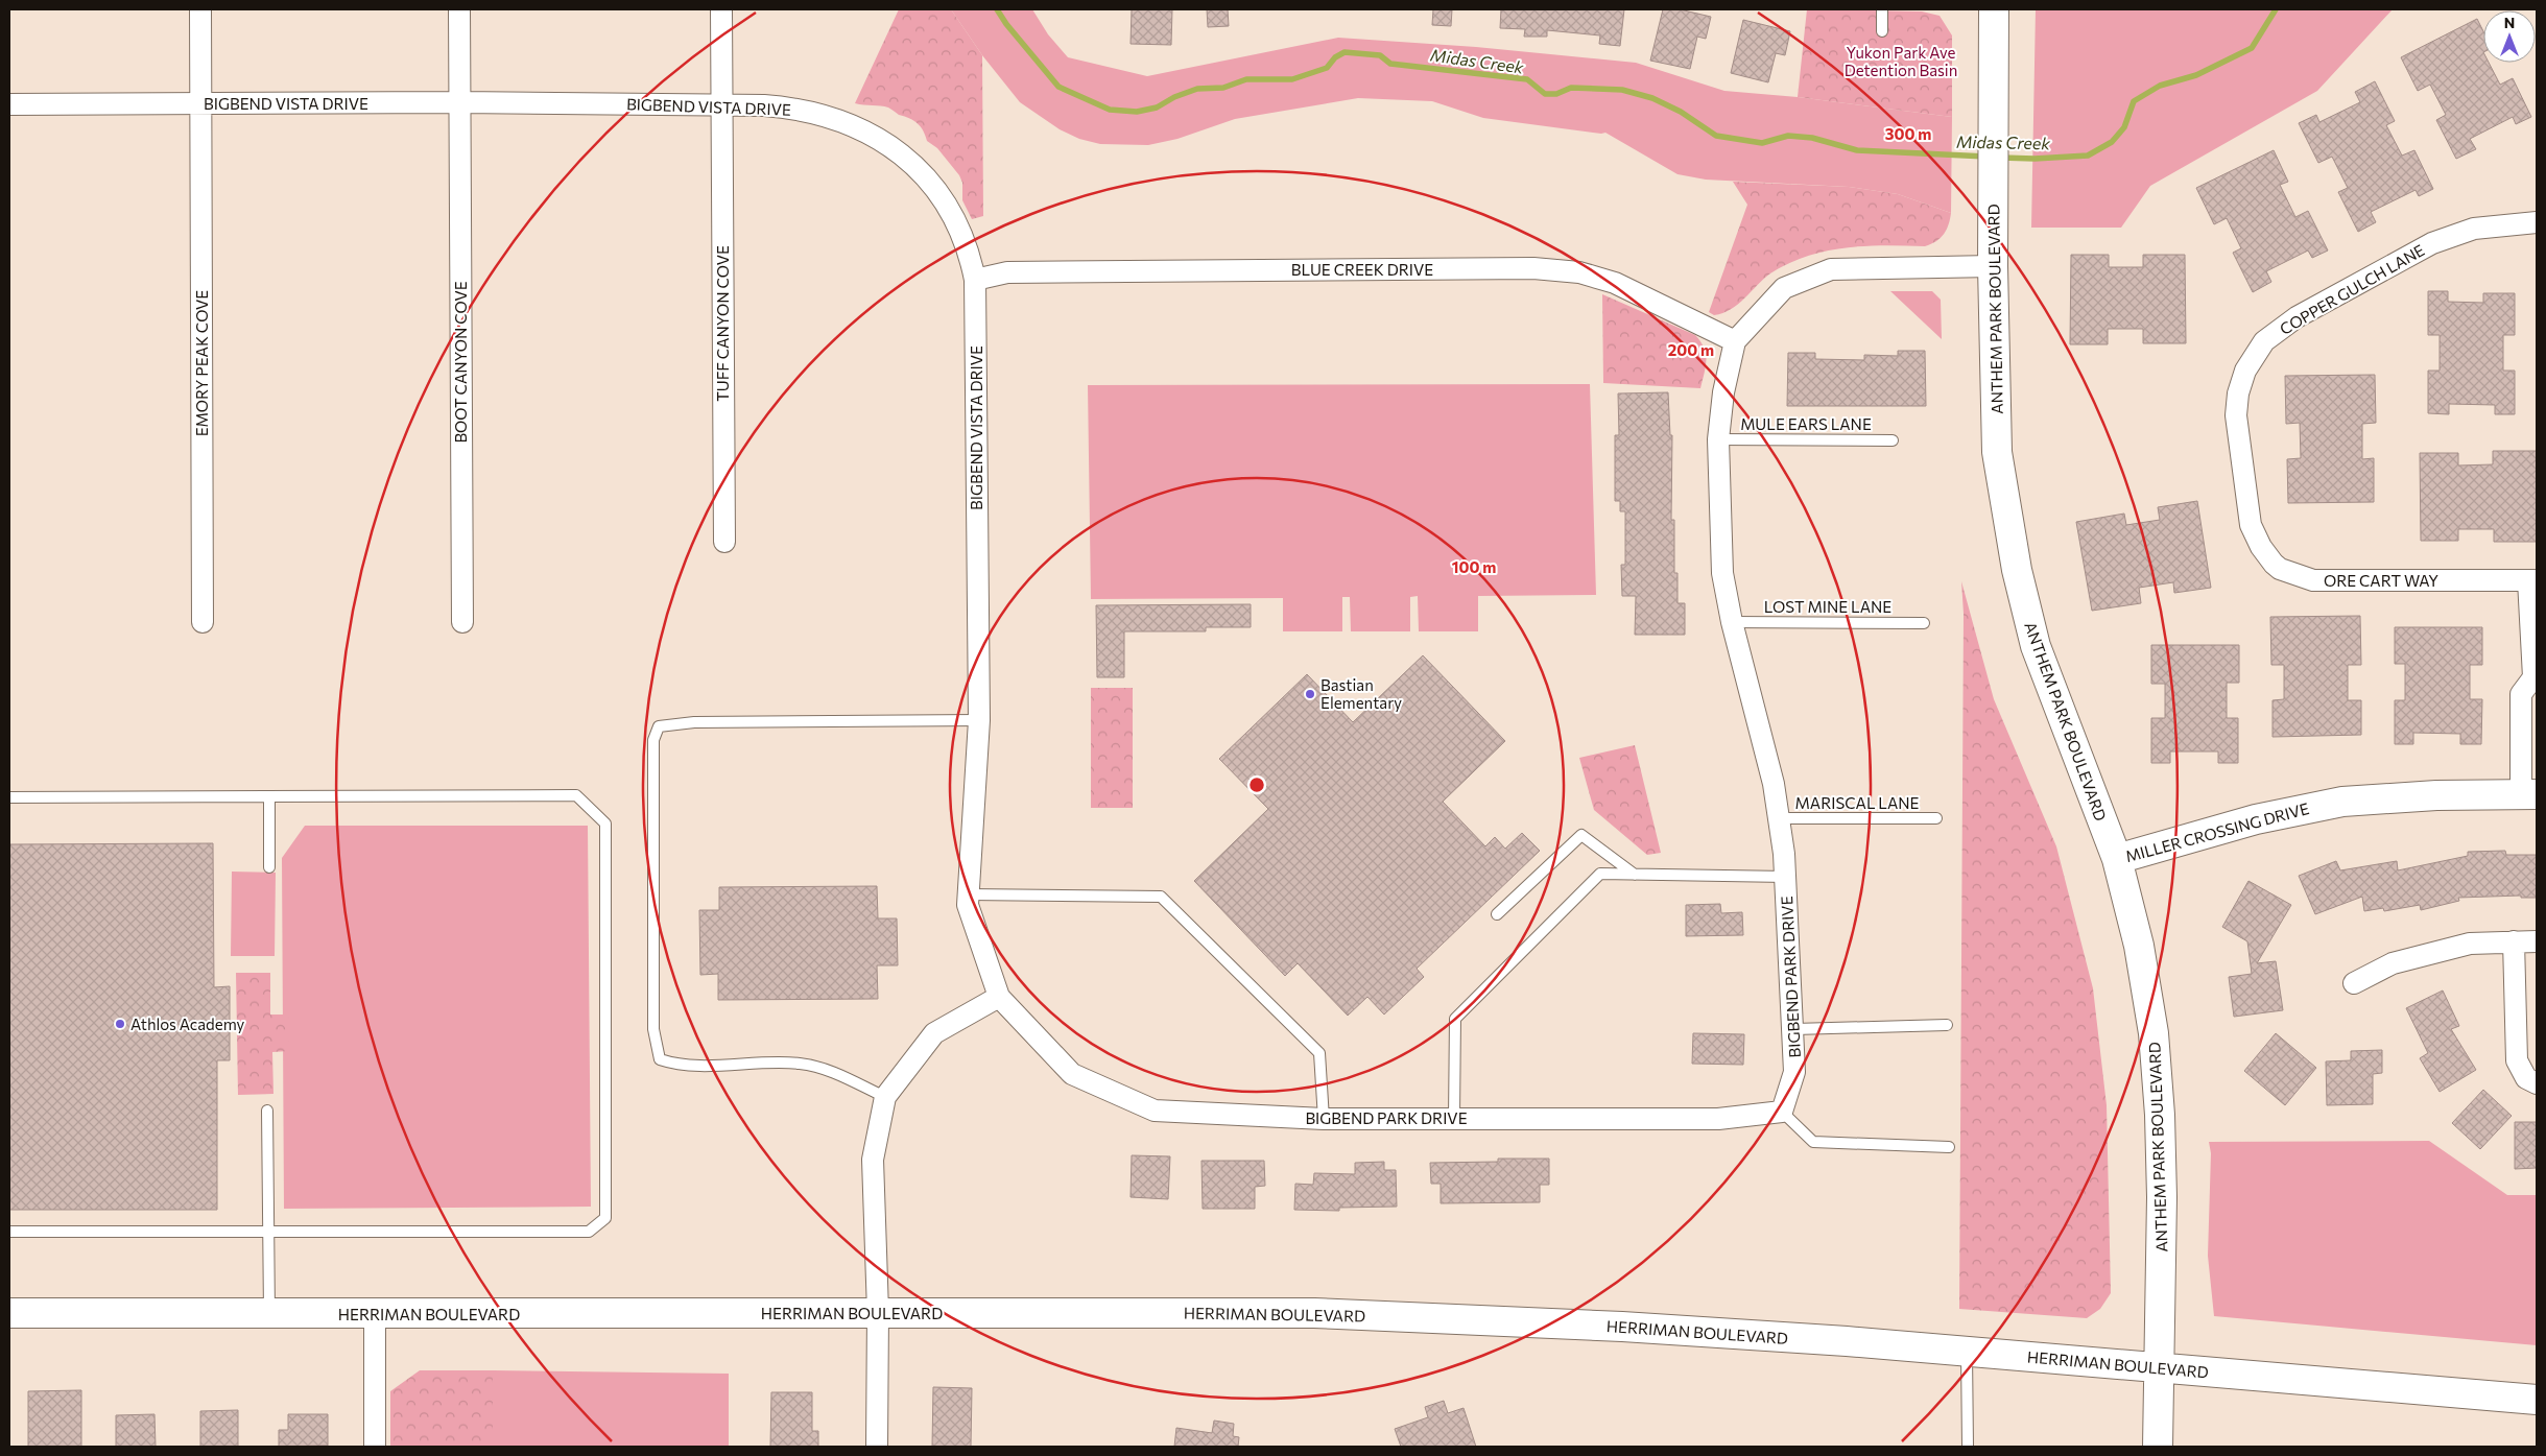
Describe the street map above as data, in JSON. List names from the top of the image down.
{
  "streets": {
    "main road": ["ANTHEM PARK BOULEVARD", "MILLER CROSSING DRIVE", "HERRIMAN BOULEVARD"],
    "street": [
      "BIGBEND VISTA DRIVE",
      "BLUE CREEK DRIVE",
      "COPPER GULCH LANE",
      "TUFF CANYON COVE",
      "BOOT CANYON COVE",
      "EMORY PEAK COVE",
      "ORE CART WAY",
      "BIGBEND PARK DRIVE"
    ],
    "lane": ["MULE EARS LANE", "LOST MINE LANE", "MARISCAL LANE"]
  },
  "crossings": [
    ["BIGBEND VISTA DRIVE", "BLUE CREEK DRIVE"],
    ["BIGBEND VISTA DRIVE", "TUFF CANYON COVE"],
    ["BIGBEND VISTA DRIVE", "BOOT CANYON COVE"],
    ["BIGBEND VISTA DRIVE", "EMORY PEAK COVE"],
    ["BIGBEND VISTA DRIVE", "BIGBEND PARK DRIVE"],
    ["BLUE CREEK DRIVE", "BIGBEND PARK DRIVE"],
    ["COPPER GULCH LANE", "ORE CART WAY"],
    ["ANTHEM PARK BOULEVARD", "MILLER CROSSING DRIVE"],
    ["ANTHEM PARK BOULEVARD", "HERRIMAN BOULEVARD"],
    ["MULE EARS LANE", "BIGBEND PARK DRIVE"],
    ["LOST MINE LANE", "BIGBEND PARK DRIVE"],
    ["MARISCAL LANE", "BIGBEND PARK DRIVE"]
  ],
  "water": ["Midas Creek"],
  "parks": ["Yukon Park Ave Detention Basin"],
  "places": ["Bastian Elementary", "Athlos Academy"],
  "north": "top",
  "rings": ["300 m", "200 m", "100 m"]
}
